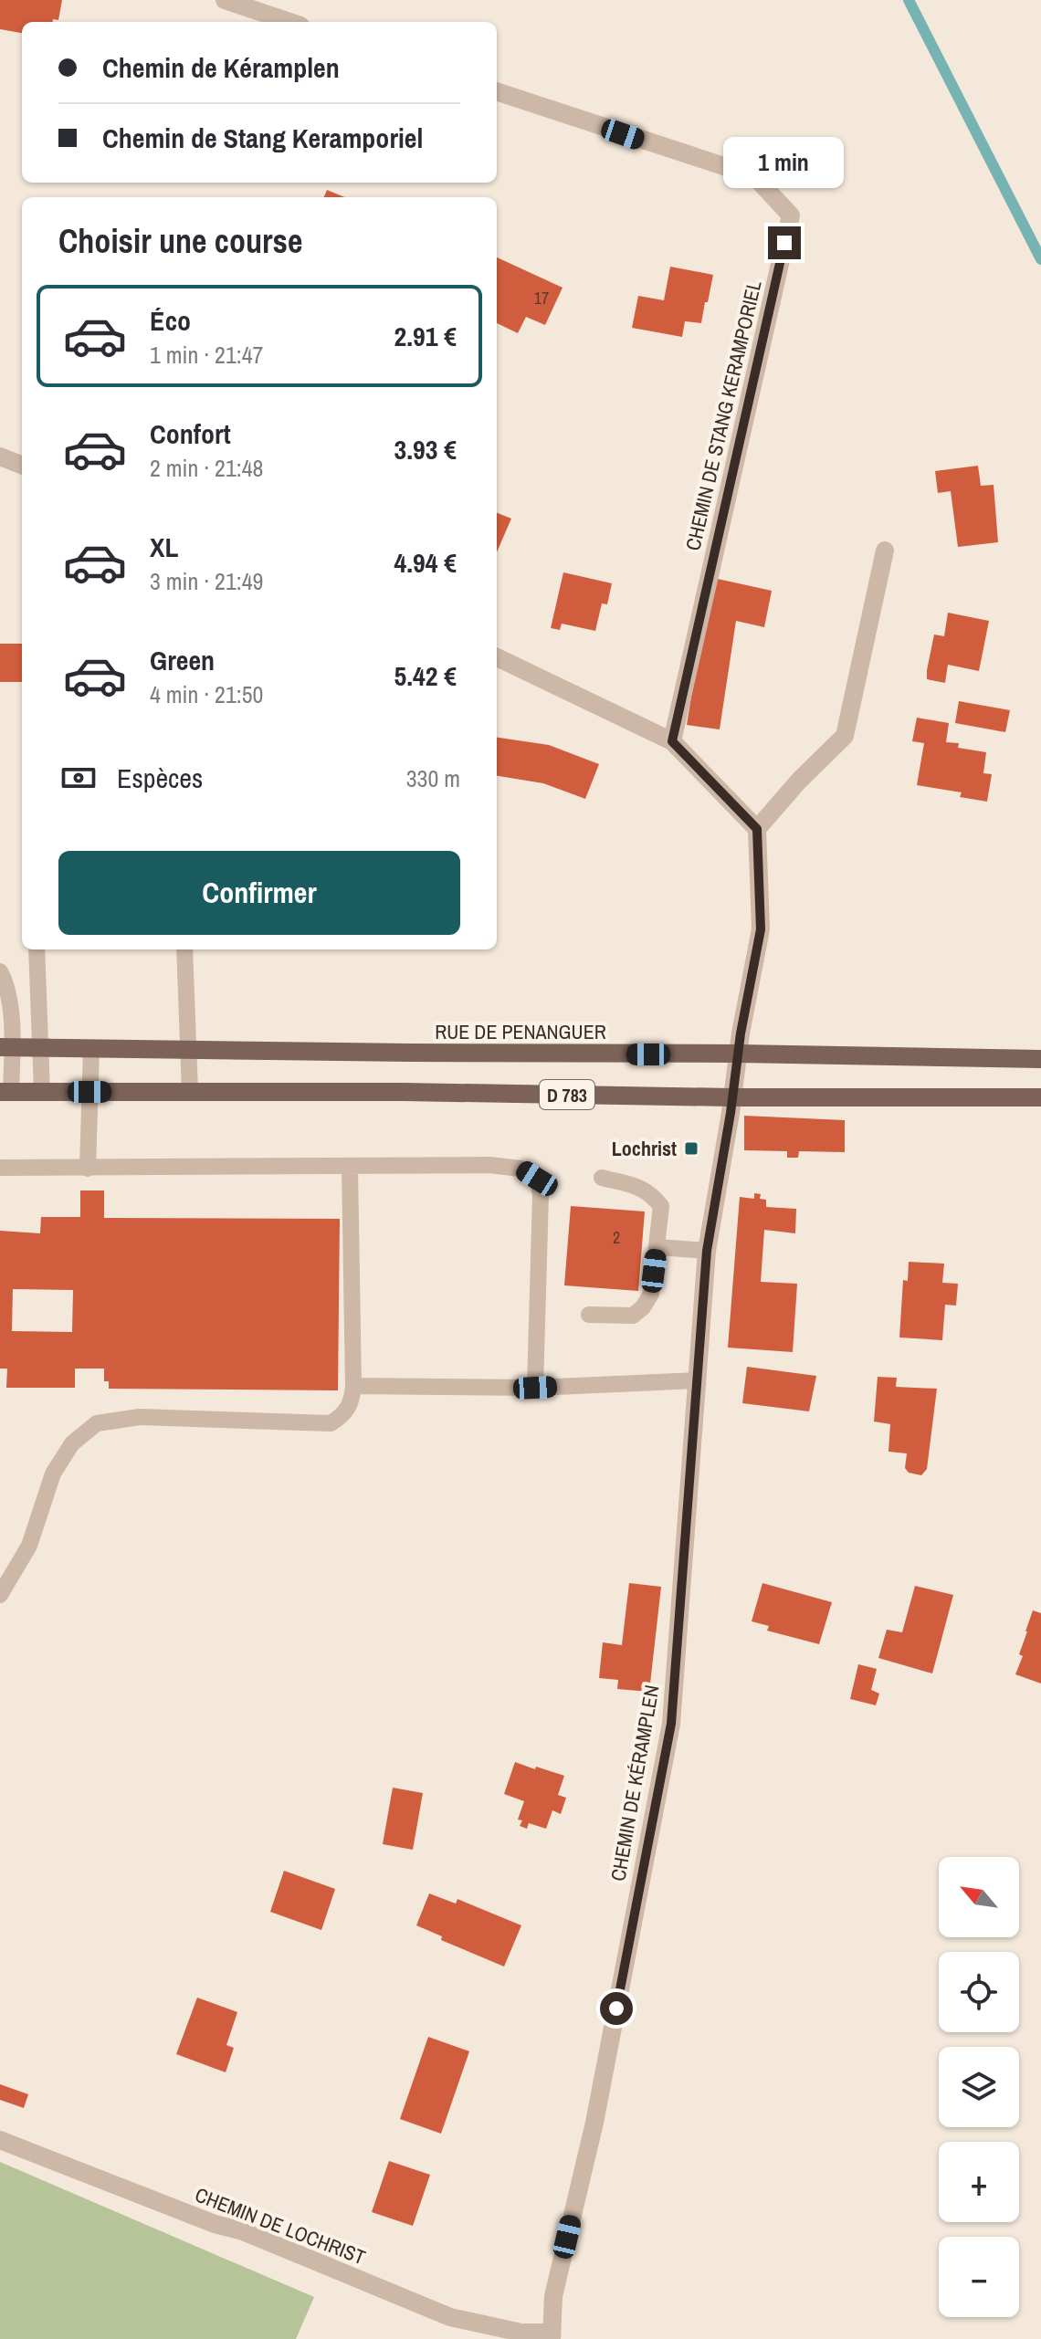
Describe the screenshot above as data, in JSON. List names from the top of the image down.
{
  "streets": {
    "main road": ["RUE DE PENANGUER", "D 783"],
    "street": ["CHEMIN DE STANG KERAMPORIEL", "CHEMIN DE KÉRAMPLEN", "CHEMIN DE LOCHRIST"]
  },
  "crossings": [
    ["RUE DE PENANGUER", "CHEMIN DE KÉRAMPLEN"],
    ["D 783", "CHEMIN DE KÉRAMPLEN"],
    ["CHEMIN DE KÉRAMPLEN", "CHEMIN DE LOCHRIST"]
  ],
  "places": {
    "transit": ["Lochrist"]
  },
  "house_numbers": ["17", "2"],
  "north": "top left",
  "page": {
    "banner": ["Chemin de Kéramplen", "Chemin de Stang Keramporiel"],
    "bubble": "1 min",
    "heading": "Choisir une course",
    "list": [
      {
        "name": "Éco",
        "note": "1 min · 21:47",
        "value": "2.91 €"
      },
      {
        "name": "Confort",
        "note": "2 min · 21:48",
        "value": "3.93 €"
      },
      {
        "name": "XL",
        "note": "3 min · 21:49",
        "value": "4.94 €"
      },
      {
        "name": "Green",
        "note": "4 min · 21:50",
        "value": "5.42 €"
      }
    ],
    "pay": ["Espèces", "330 m"],
    "buttons": "Confirmer",
    "map_buttons": ["+", "−"]
  }
}
